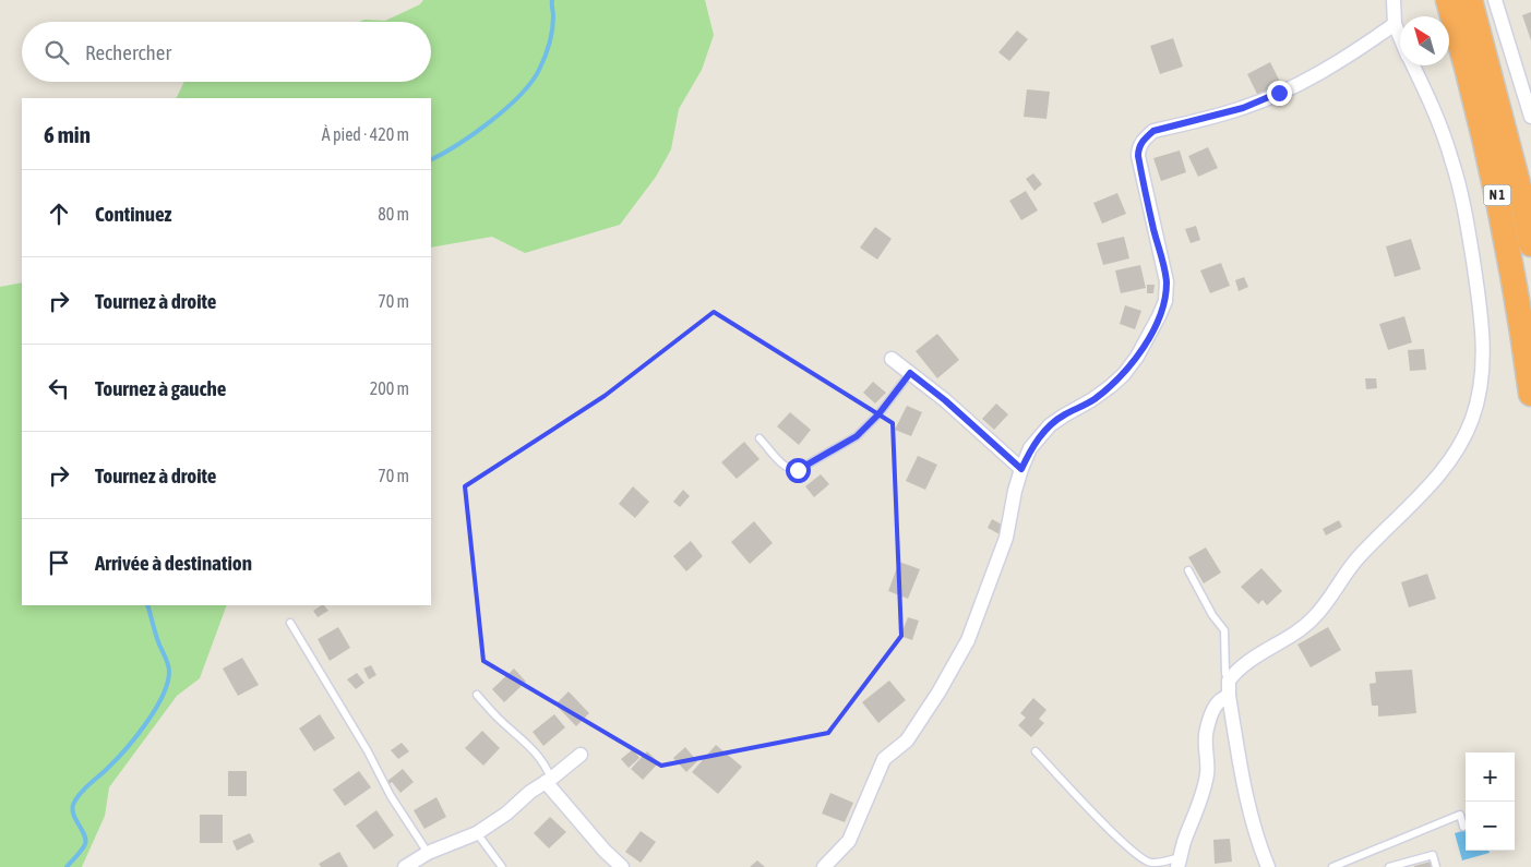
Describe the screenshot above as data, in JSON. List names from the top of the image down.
{
  "streets": {
    "highway": ["N 1"]
  },
  "north": "top left",
  "page": {
    "search": "Rechercher",
    "heading": ["6 min", "À pied · 420 m"],
    "list": [
      ["Continuez", "80 m"],
      ["Tournez à droite", "70 m"],
      ["Tournez à gauche", "200 m"],
      ["Tournez à droite", "70 m"],
      "Arrivée à destination"
    ],
    "map_buttons": ["+", "−"]
  }
}
